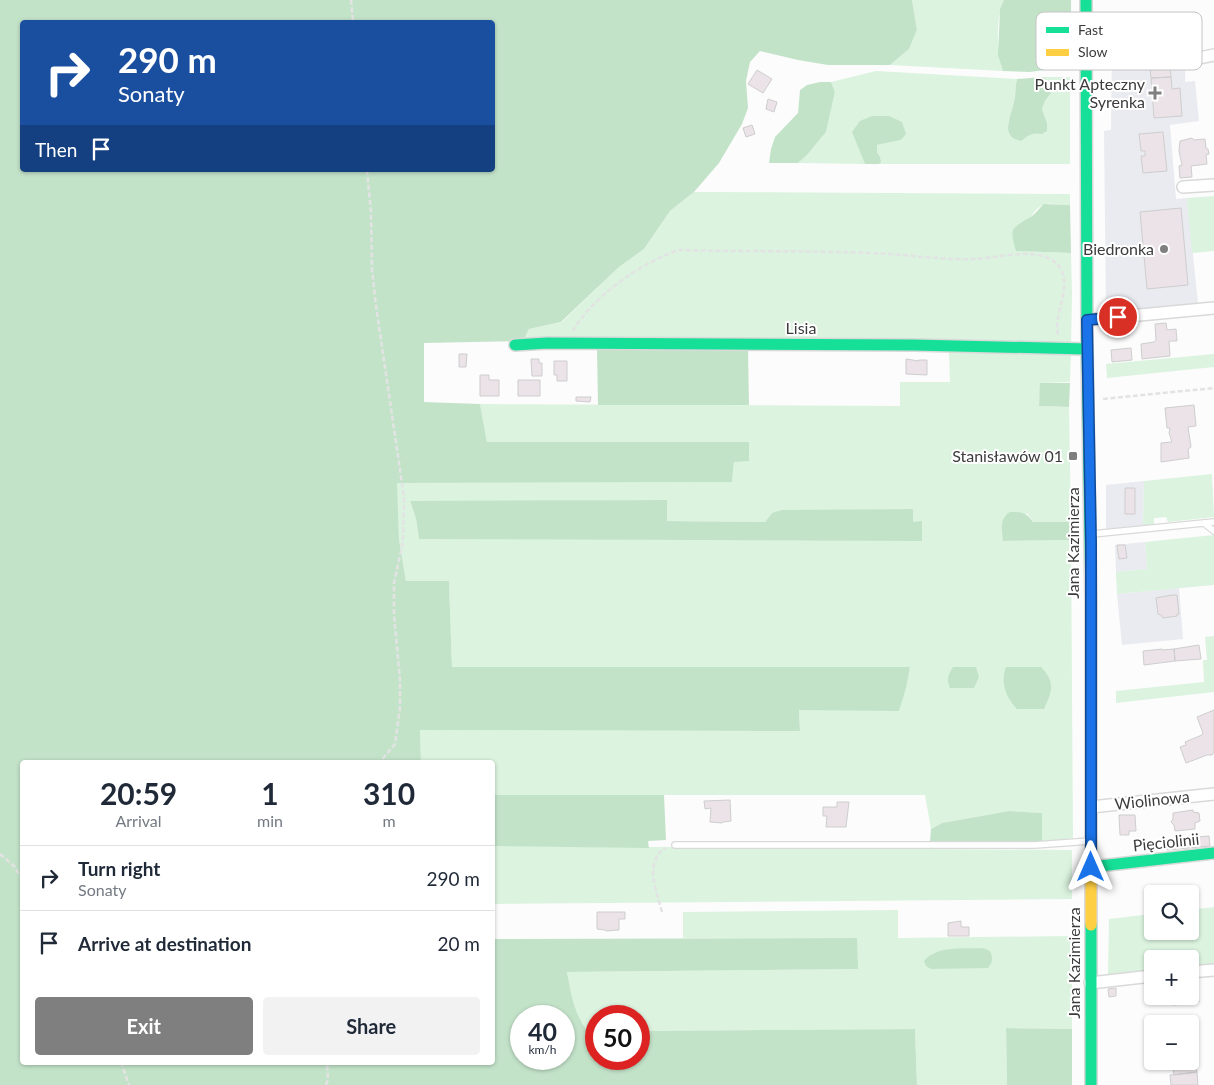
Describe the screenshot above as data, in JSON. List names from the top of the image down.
{
  "streets": {
    "main road": ["Lisia", "Jana Kazimierza", "Pięciolinii"],
    "street": ["Wiolinowa"]
  },
  "crossings": [
    ["Lisia", "Jana Kazimierza"],
    ["Jana Kazimierza", "Wiolinowa"],
    ["Jana Kazimierza", "Pięciolinii"]
  ],
  "places": {
    "health": ["Punkt Apteczny Syrenka"],
    "other": ["Biedronka"],
    "transit": ["Stanisławów 01"]
  },
  "legend": ["Fast", "Slow"],
  "page": {
    "turn": ["290 m", "Sonaty"],
    "then": "Then",
    "eta": [
      "20:59",
      "Arrival",
      "1",
      "min",
      "310",
      "m"
    ],
    "list": [
      {
        "name": "Turn right",
        "note": "Sonaty",
        "value": "290 m"
      },
      {
        "name": "Arrive at destination",
        "value": "20 m"
      }
    ],
    "map_buttons": ["+", "−"],
    "buttons": ["Exit", "Share"],
    "speed": "40 km/h",
    "limit": "50"
  }
}
